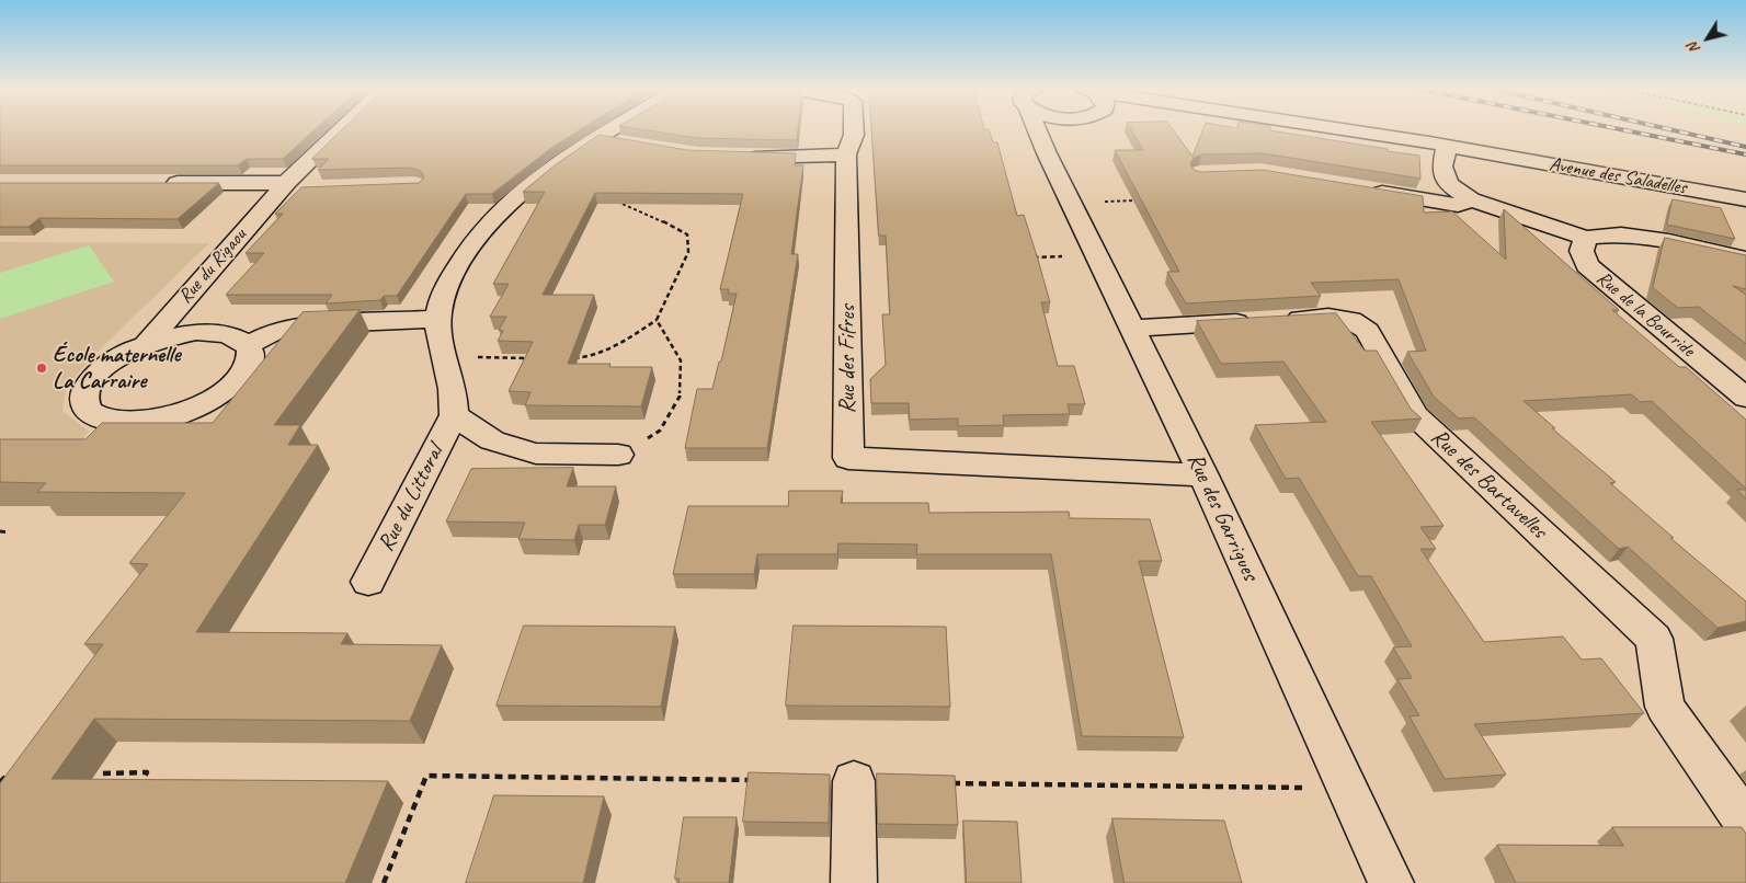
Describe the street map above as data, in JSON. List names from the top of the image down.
{
  "streets": {
    "street": [
      "Avenue des Saladelles",
      "Rue du Rigaou",
      "Rue de la Bourride",
      "Rue des Fifres",
      "Rue des Bartavelles",
      "Rue du Littoral",
      "Rue des Garrigues"
    ]
  },
  "crossings": [
    ["Rue des Fifres", "Rue des Garrigues"],
    ["Rue des Bartavelles", "Rue des Garrigues"]
  ],
  "places": ["École maternelle La Carraire"],
  "north": "bottom left"
}
